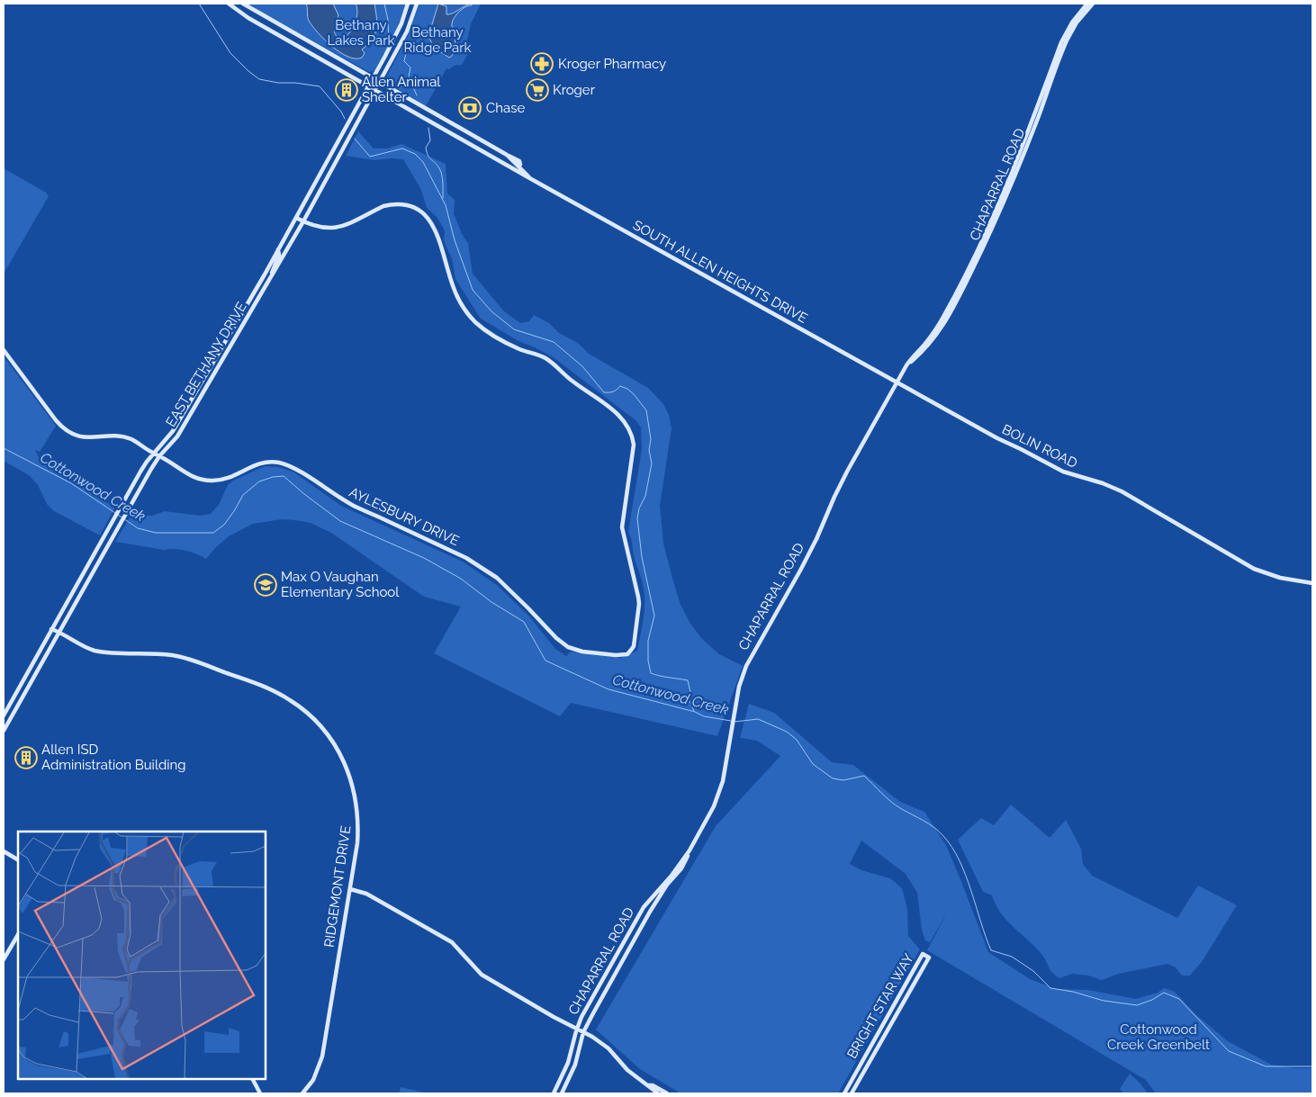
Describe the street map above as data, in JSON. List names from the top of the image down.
{
  "streets": {
    "main road": [
      "CHAPARRAL ROAD",
      "SOUTH ALLEN HEIGHTS DRIVE",
      "EAST BETHANY DRIVE",
      "BOLIN ROAD",
      "AYLESBURY DRIVE",
      "RIDGEMONT DRIVE",
      "BRIGHT STAR WAY"
    ]
  },
  "crossings": [
    ["CHAPARRAL ROAD", "SOUTH ALLEN HEIGHTS DRIVE"],
    ["CHAPARRAL ROAD", "BOLIN ROAD"],
    ["SOUTH ALLEN HEIGHTS DRIVE", "EAST BETHANY DRIVE"],
    ["SOUTH ALLEN HEIGHTS DRIVE", "BOLIN ROAD"],
    ["EAST BETHANY DRIVE", "AYLESBURY DRIVE"],
    ["EAST BETHANY DRIVE", "RIDGEMONT DRIVE"]
  ],
  "water": ["Cottonwood Creek"],
  "parks": ["Bethany Lakes Park", "Bethany Ridge Park", "Cottonwood Creek Greenbelt"],
  "places": {
    "pharmacy": ["Kroger Pharmacy"],
    "building": ["Allen Animal Shelter", "Allen ISD Administration Building"],
    "supermarket": ["Kroger"],
    "bank": ["Chase"],
    "school or university": ["Max O Vaughan Elementary School"]
  }
}
